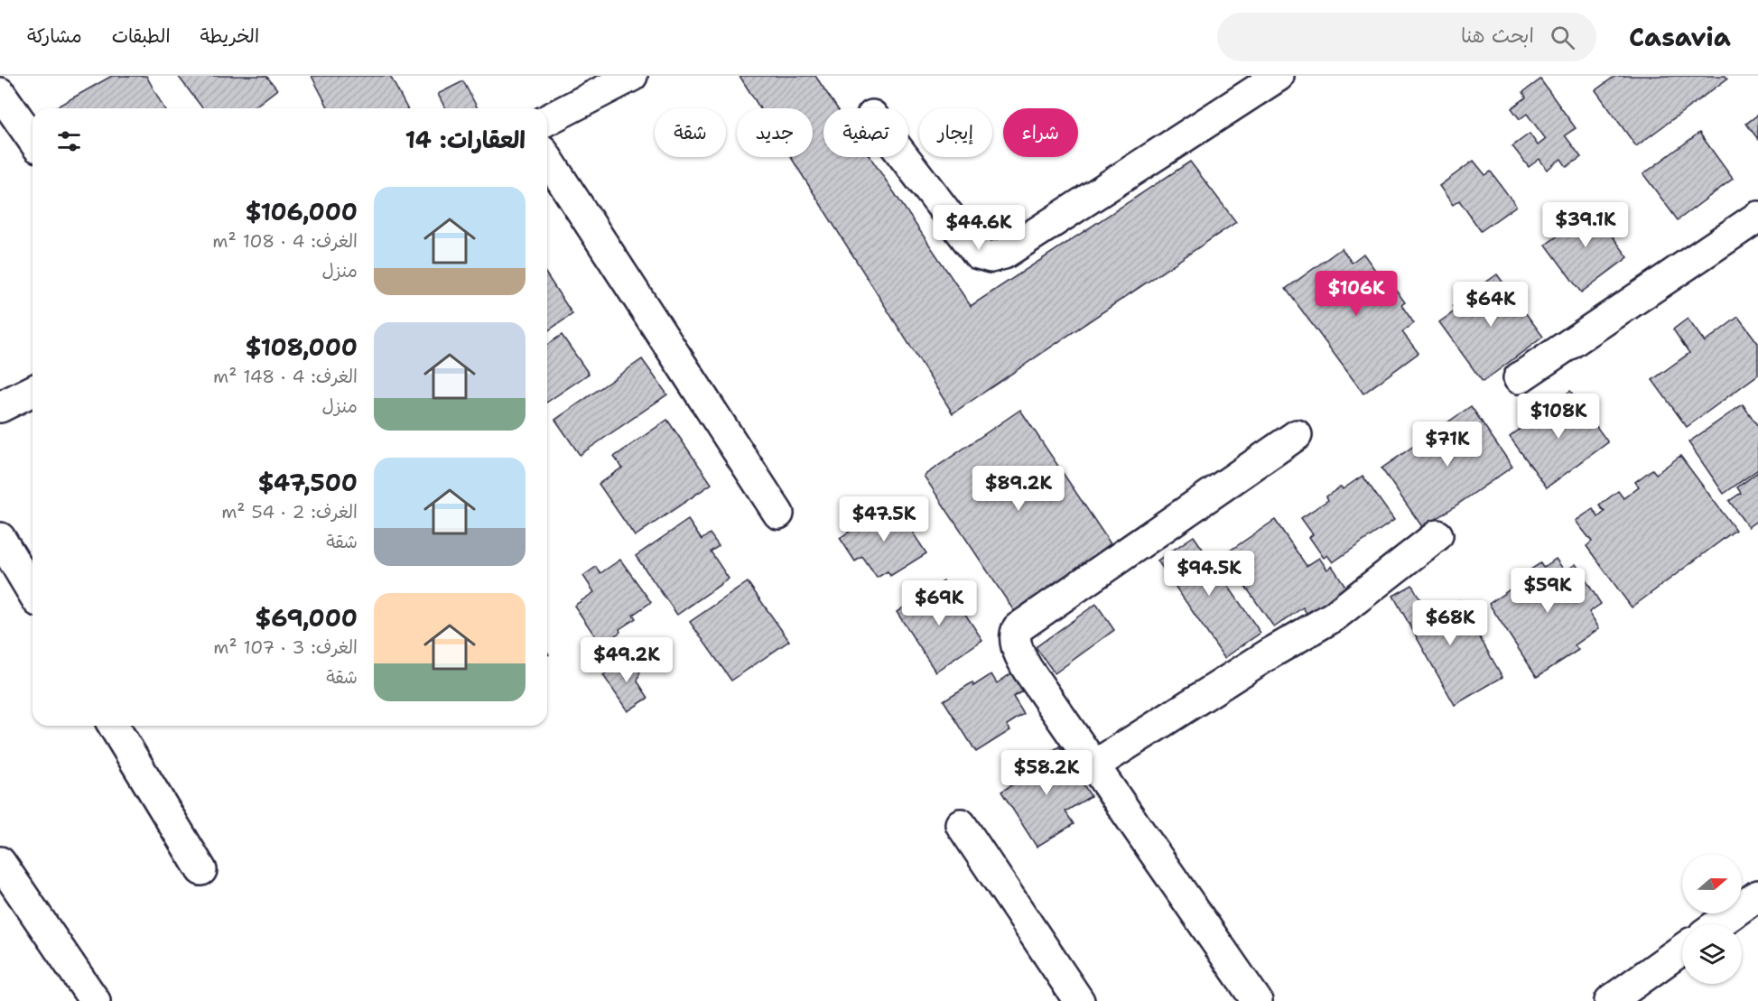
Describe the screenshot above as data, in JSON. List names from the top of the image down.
{
  "north": "right",
  "page": {
    "header": "Casavia",
    "search": "ابحث هنا",
    "nav": ["الخريطة", "الطبقات", "مشاركة"],
    "chip": [
      "شراء",
      "إيجار",
      "تصفية",
      "جديد",
      "شقة"
    ],
    "heading": "العقارات: 14",
    "list": [
      {
        "name": "$106,000",
        "note": "الغرف: 4 · 108 m² · منزل"
      },
      {
        "name": "$108,000",
        "note": "الغرف: 4 · 148 m² · منزل"
      },
      {
        "name": "$47,500",
        "note": "الغرف: 2 · 54 m² · شقة"
      },
      {
        "name": "$69,000",
        "note": "الغرف: 3 · 107 m² · شقة"
      }
    ],
    "price": [
      "$39.1K",
      "$44.6K",
      "$106K",
      "$64K",
      "$108K",
      "$71K",
      "$89.2K",
      "$47.5K",
      "$94.5K",
      "$59K",
      "$69K",
      "$68K",
      "$49.2K",
      "$58.2K"
    ]
  }
}
